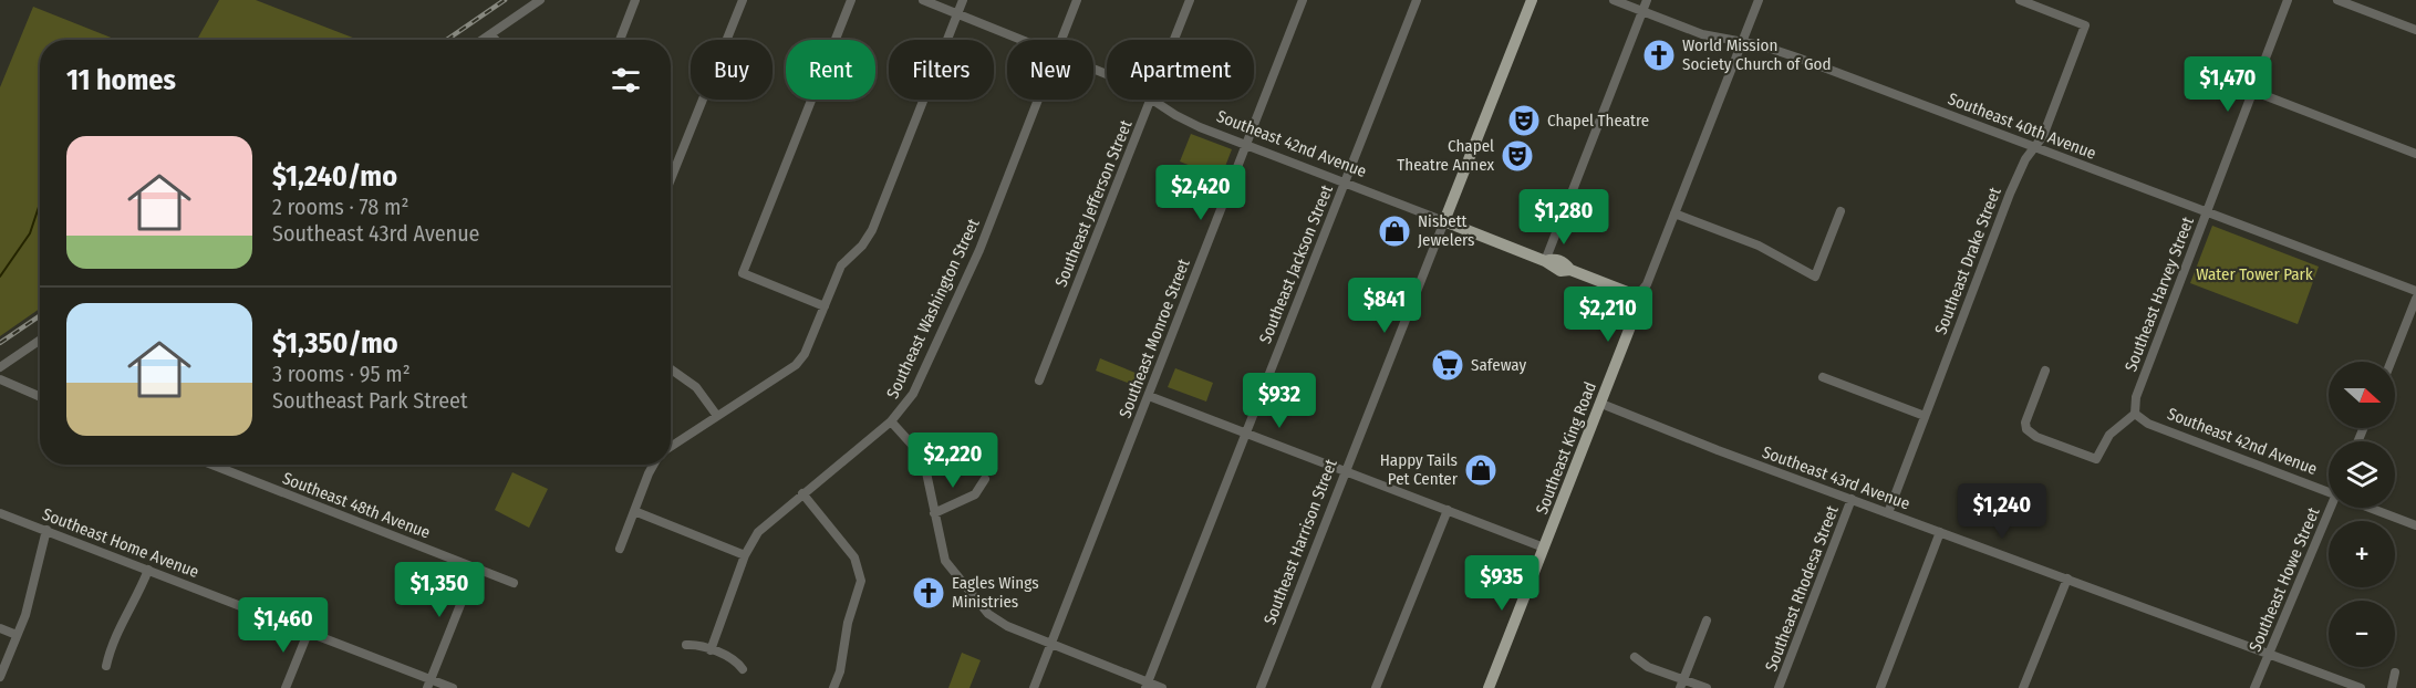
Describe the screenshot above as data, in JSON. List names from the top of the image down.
{
  "streets": {
    "main road": ["Southeast 42nd Avenue", "Southeast King Road", "Southeast Harrison Street"],
    "street": [
      "Southeast 40th Avenue",
      "Southeast Jefferson Street",
      "Southeast Drake Street",
      "Southeast Jackson Street",
      "Southeast Harvey Street",
      "Southeast Washington Street",
      "Southeast Monroe Street",
      "Southeast 43rd Avenue",
      "Southeast 48th Avenue",
      "Southeast Home Avenue",
      "Southeast Howe Street",
      "Southeast Rhodesa Street"
    ]
  },
  "crossings": [
    ["Southeast 40th Avenue", "Southeast Drake Street"],
    ["Southeast 40th Avenue", "Southeast Harvey Street"],
    ["Southeast 40th Avenue", "Southeast King Road"],
    ["Southeast 42nd Avenue", "Southeast Jackson Street"],
    ["Southeast 42nd Avenue", "Southeast Harvey Street"],
    ["Southeast 42nd Avenue", "Southeast Monroe Street"],
    ["Southeast 42nd Avenue", "Southeast King Road"],
    ["Southeast 42nd Avenue", "Southeast Harrison Street"],
    ["Southeast Drake Street", "Southeast 43rd Avenue"],
    ["Southeast King Road", "Southeast 43rd Avenue"],
    ["Southeast 43rd Avenue", "Southeast Howe Street"],
    ["Southeast 43rd Avenue", "Southeast Rhodesa Street"]
  ],
  "parks": ["Water Tower Park"],
  "places": {
    "church": ["World Mission Society Church of God", "Eagles Wings Ministries"],
    "theatre": ["Chapel Theatre", "Chapel Theatre Annex"],
    "shop": ["Nisbett Jewelers", "Happy Tails Pet Center"],
    "supermarket": ["Safeway"]
  },
  "north": "right",
  "page": {
    "chip": [
      "Buy",
      "Rent",
      "Filters",
      "New",
      "Apartment"
    ],
    "heading": "11 homes",
    "price": [
      "$1,470",
      "$2,420",
      "$1,280",
      "$841",
      "$2,210",
      "$932",
      "$2,220",
      "$1,240",
      "$935",
      "$1,350",
      "$1,460"
    ],
    "list": [
      {
        "name": "$1,240/mo",
        "note": "2 rooms · 78 m² · Southeast 43rd Avenue"
      },
      {
        "name": "$1,350/mo",
        "note": "3 rooms · 95 m² · Southeast Park Street"
      }
    ],
    "map_buttons": ["+", "−"]
  }
}
